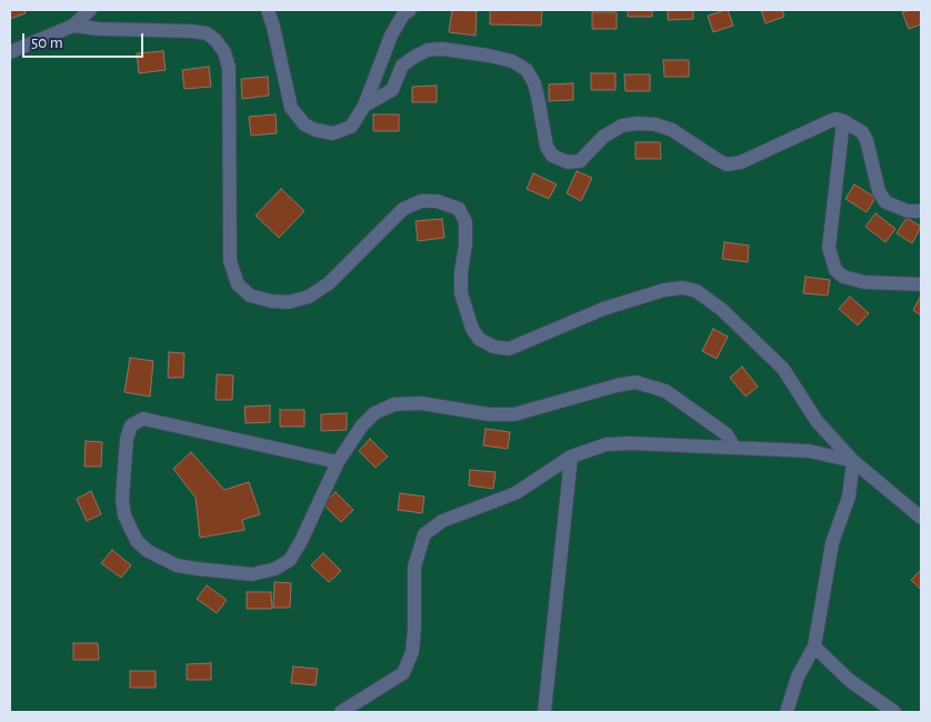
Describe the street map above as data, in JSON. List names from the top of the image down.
{
  "scale_bar": "50 m"
}
